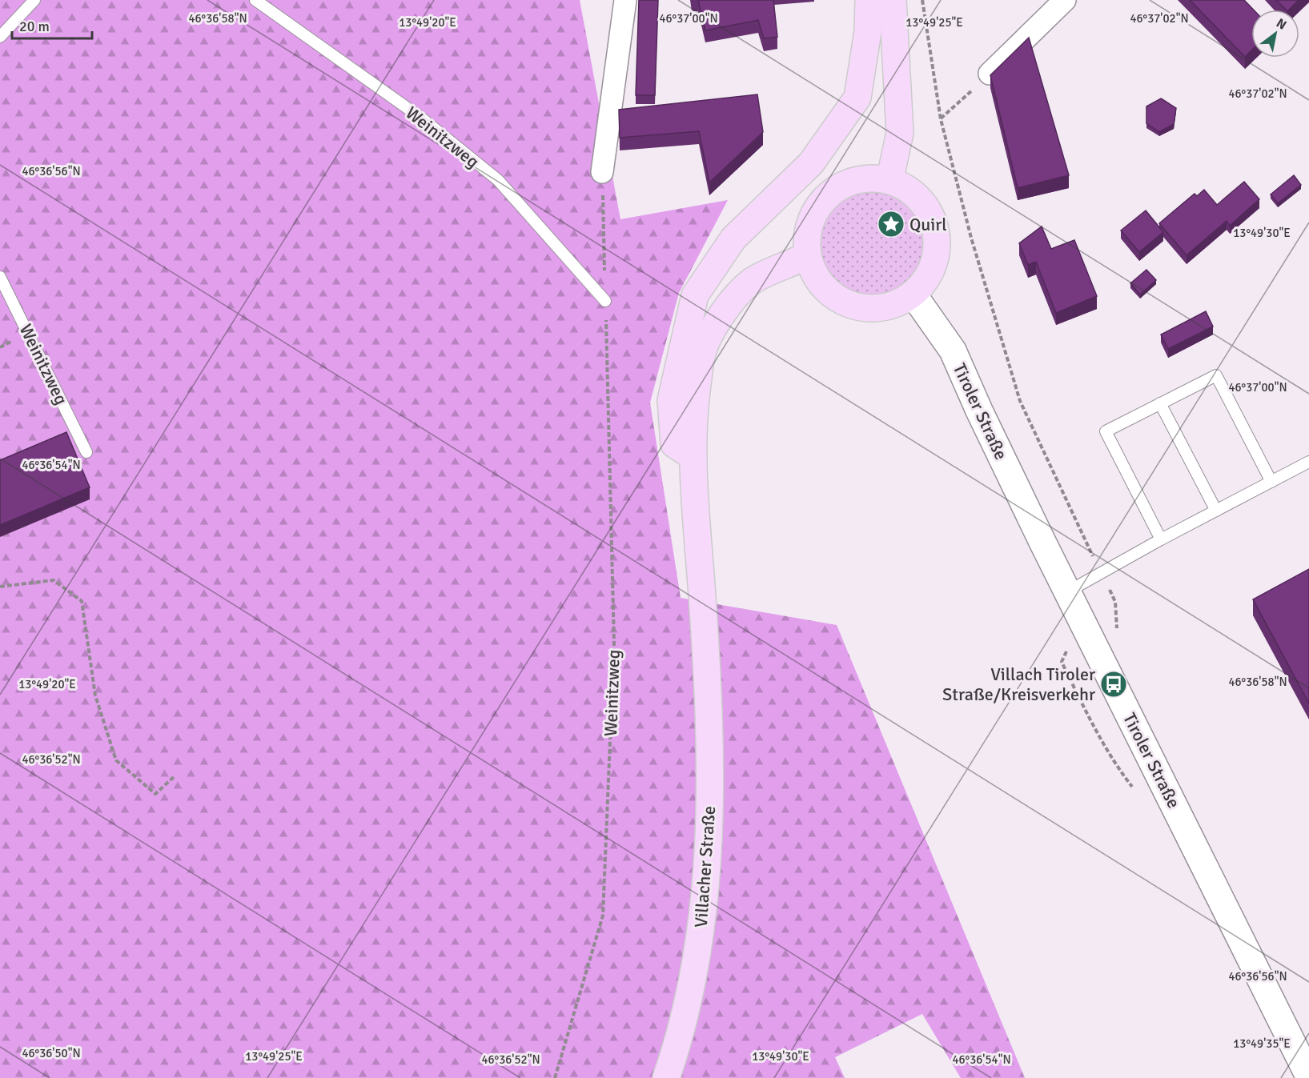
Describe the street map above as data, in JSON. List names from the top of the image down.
{
  "streets": {
    "main road": ["Tiroler Straße", "Villacher Straße"],
    "lane": ["Weinitzweg"]
  },
  "places": {
    "place": ["Quirl"],
    "bus stop": ["Villach Tiroler Straße/Kreisverkehr"]
  },
  "scale_bar": "20 m",
  "north": "top right",
  "coordinates": [
    "46°36'58\"N",
    "46°37'00\"N",
    "46°37'02\"N",
    "13°49'20\"E",
    "13°49'25\"E",
    "46°36'56\"N",
    "13°49'30\"E",
    "46°36'54\"N",
    "46°36'52\"N",
    "13°49'35\"E",
    "46°36'50\"N"
  ]
}
